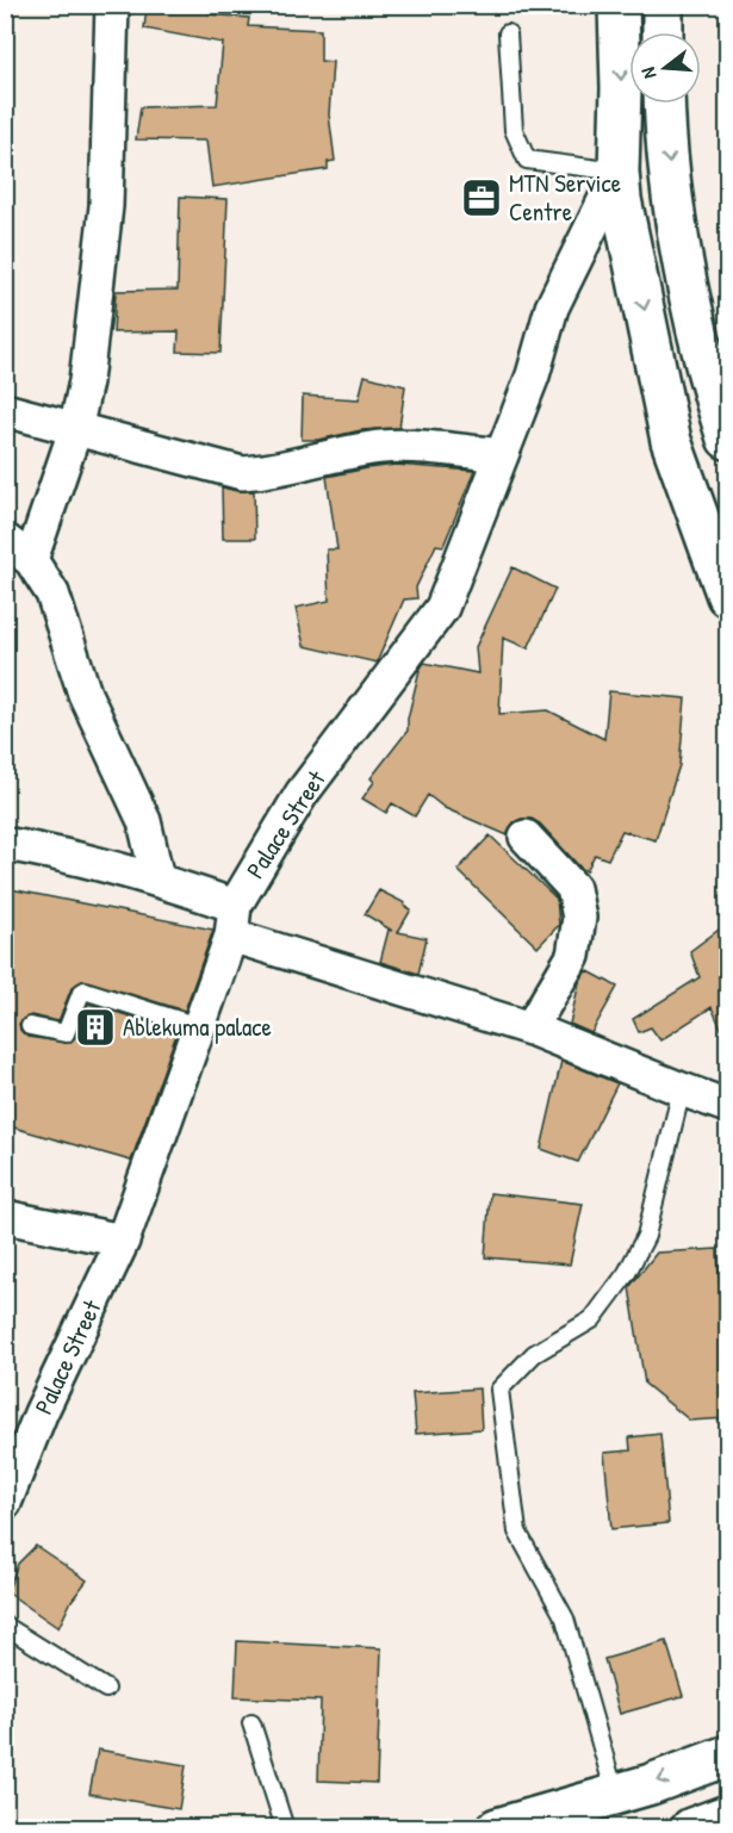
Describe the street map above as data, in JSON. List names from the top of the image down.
{
  "streets": {
    "street": ["Palace Street"]
  },
  "places": {
    "office": ["MTN Service Centre"],
    "building": ["Ablekuma palace"]
  },
  "north": "left"
}
